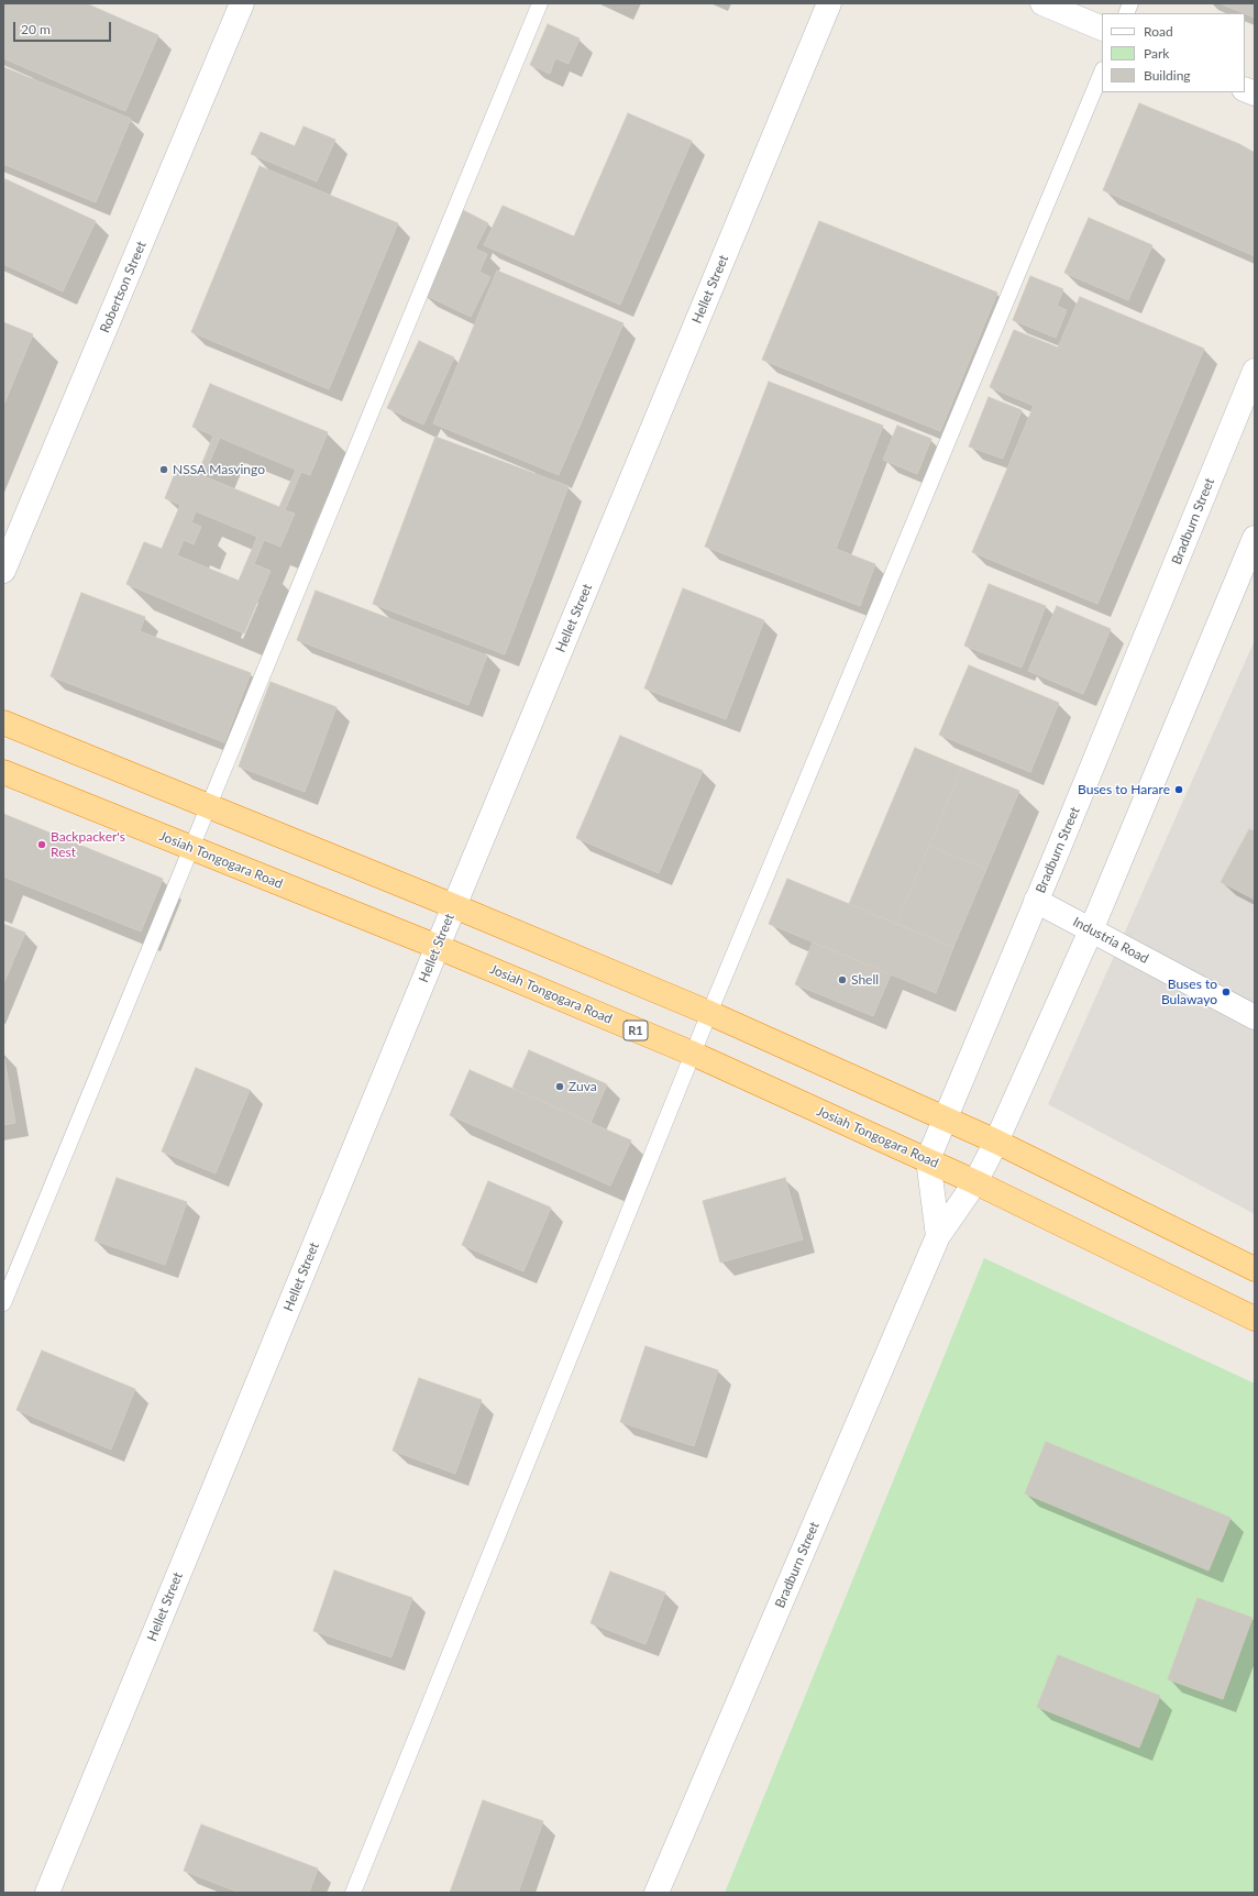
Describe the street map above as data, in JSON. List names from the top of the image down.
{
  "streets": {
    "highway": ["Josiah Tongogara Road", "R1"],
    "street": [
      "Robertson Street",
      "Hellet Street",
      "Bradburn Street",
      "Industria Road"
    ]
  },
  "crossings": [
    ["Hellet Street", "Josiah Tongogara Road"],
    ["Bradburn Street", "Josiah Tongogara Road"],
    ["Bradburn Street", "Industria Road"]
  ],
  "places": [
    "NSSA Masvingo",
    "Buses to Harare",
    "Backpacker's Rest",
    "Shell",
    "Buses to Bulawayo",
    "Zuva"
  ],
  "legend": ["Road", "Park", "Building"],
  "scale_bar": "20 m"
}
